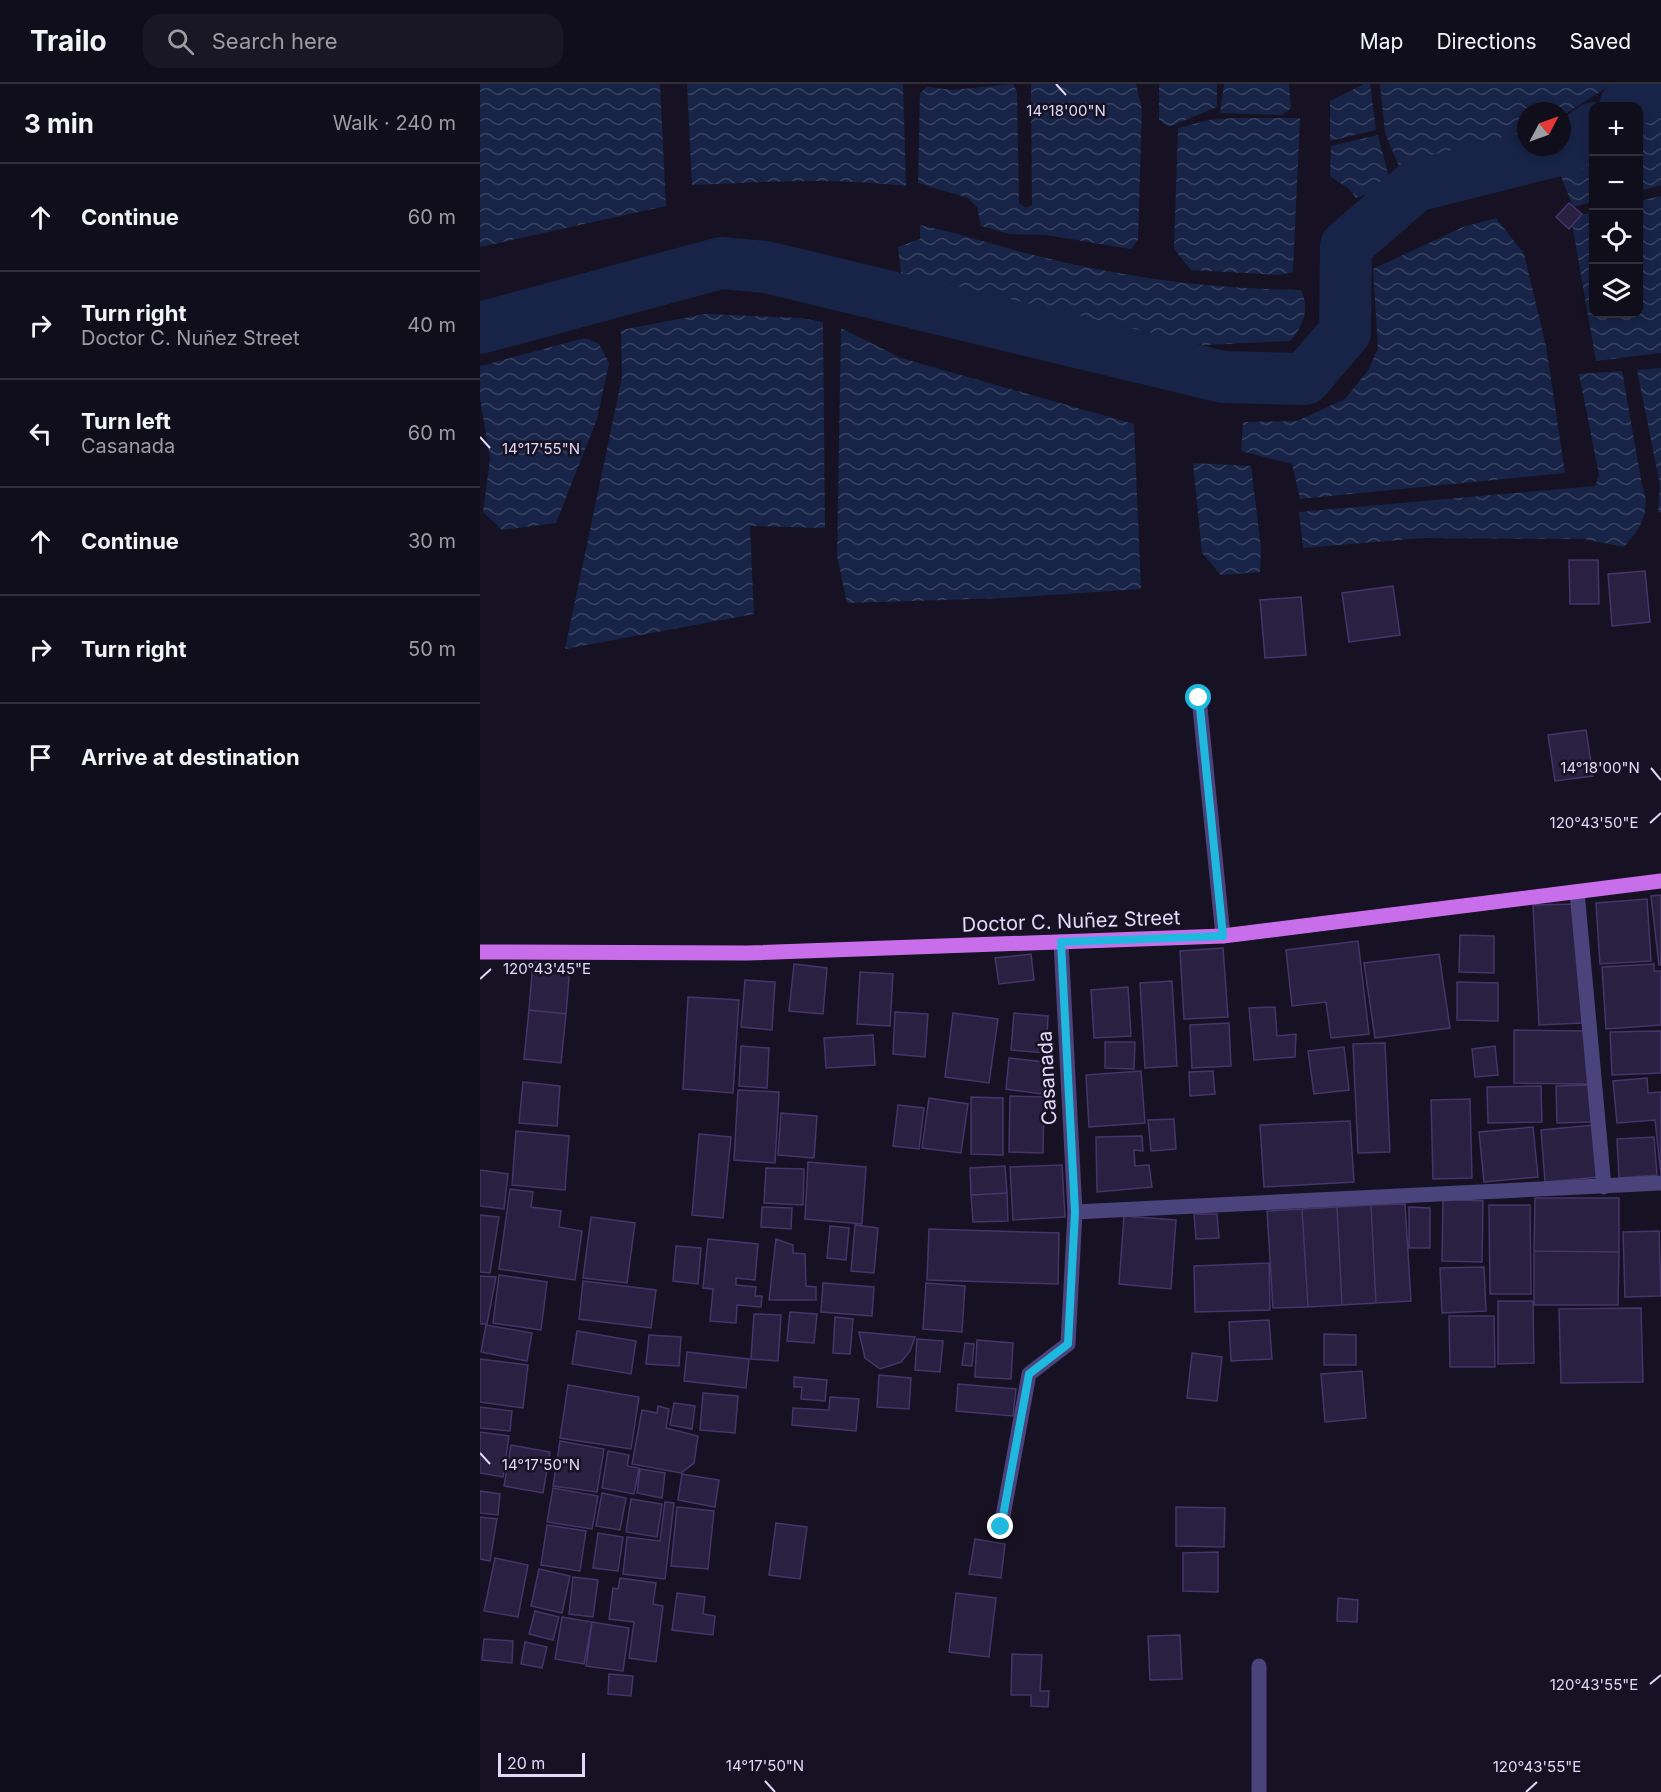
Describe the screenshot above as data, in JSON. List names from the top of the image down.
{
  "streets": {
    "main road": ["Doctor C. Nuñez Street"],
    "street": ["Casanada"]
  },
  "crossings": [
    ["Doctor C. Nuñez Street", "Casanada"]
  ],
  "scale_bar": "20 m",
  "north": "top right",
  "page": {
    "header": "Trailo",
    "search": "Search here",
    "nav": ["Map", "Directions", "Saved"],
    "heading": ["3 min", "Walk · 240 m"],
    "map_buttons": ["+", "−"],
    "list": [
      ["Continue", "60 m"],
      ["Turn right", "Doctor C. Nuñez Street", "40 m"],
      ["Turn left", "Casanada", "60 m"],
      ["Continue", "30 m"],
      ["Turn right", "50 m"],
      "Arrive at destination"
    ],
    "scale": "20 m"
  },
  "coordinates": [
    "14°18'00\"N",
    "14°17'55\"N",
    "120°43'50\"E",
    "120°43'45\"E",
    "14°17'50\"N",
    "120°43'55\"E"
  ]
}
